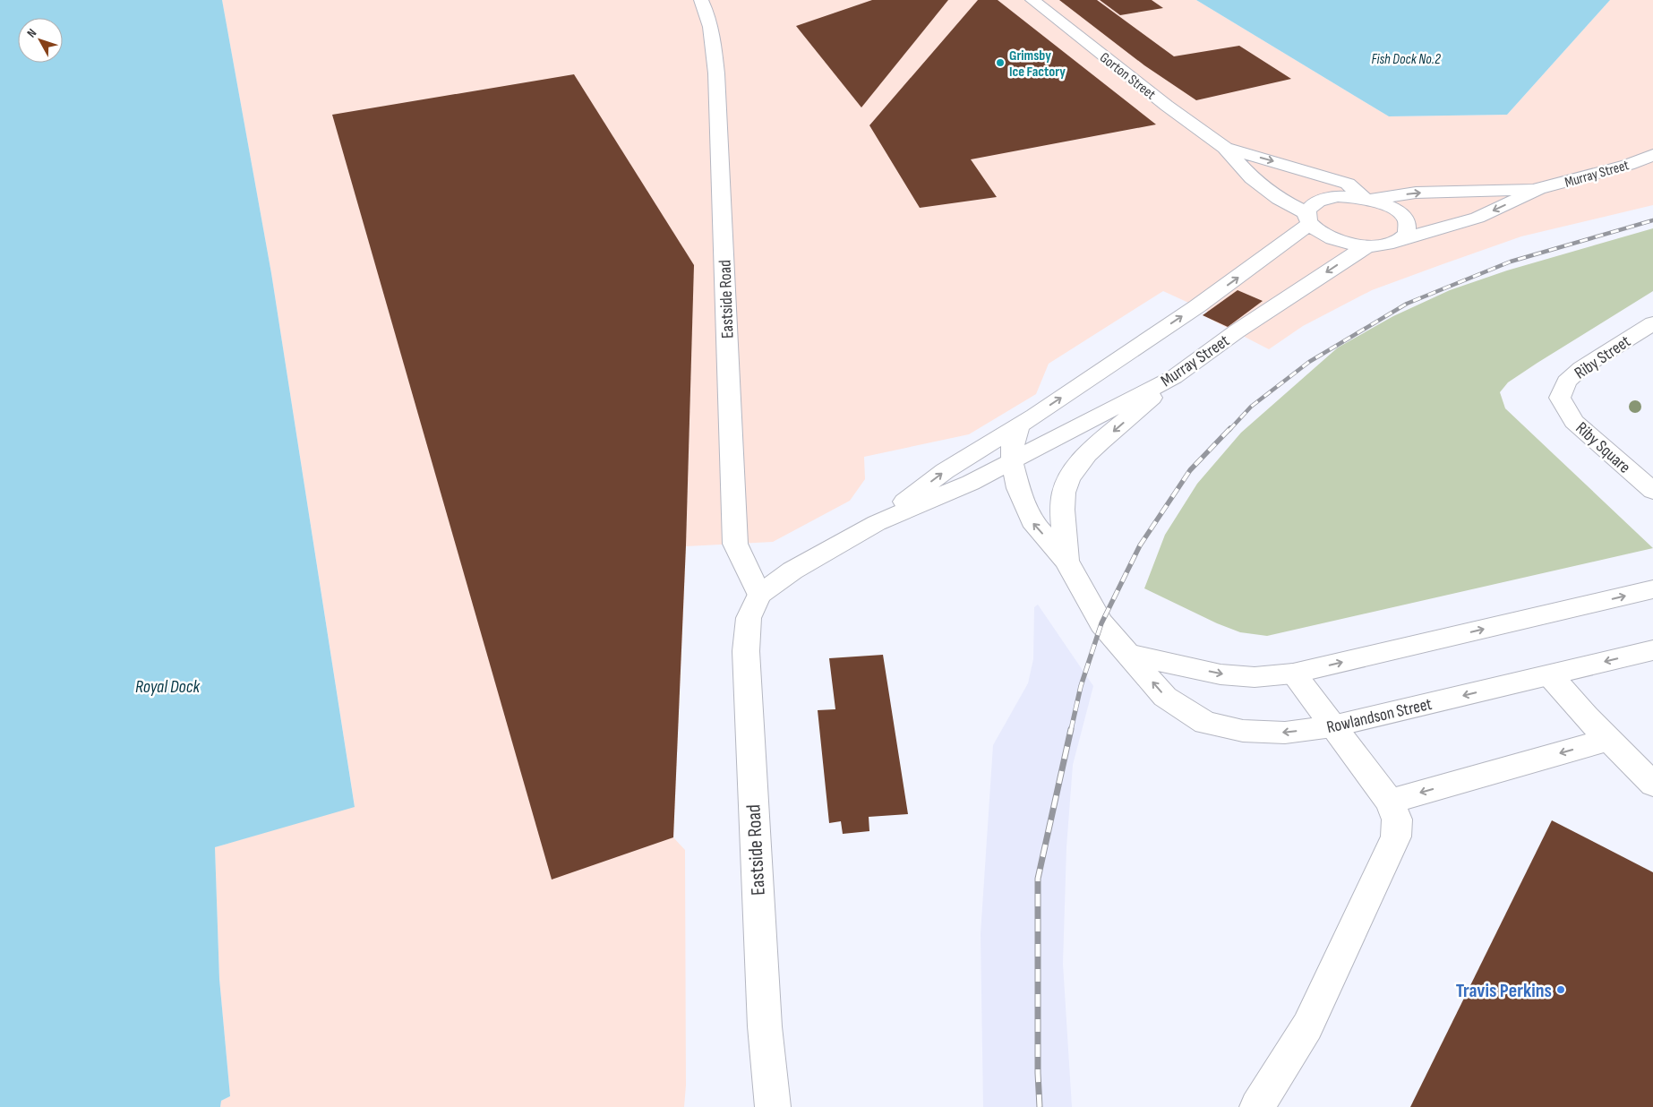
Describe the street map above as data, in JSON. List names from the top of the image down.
{
  "streets": {
    "street": [
      "Gorton Street",
      "Murray Street",
      "Eastside Road",
      "Riby Street",
      "Riby Square",
      "Rowlandson Street"
    ]
  },
  "crossings": [
    ["Gorton Street", "Murray Street"],
    ["Murray Street", "Eastside Road"],
    ["Murray Street", "Rowlandson Street"],
    ["Eastside Road", "Rowlandson Street"],
    ["Riby Street", "Riby Square"]
  ],
  "water": ["Fish Dock No.2", "Royal Dock"],
  "places": ["Grimsby Ice Factory", "Travis Perkins"],
  "north": "top left"
}
